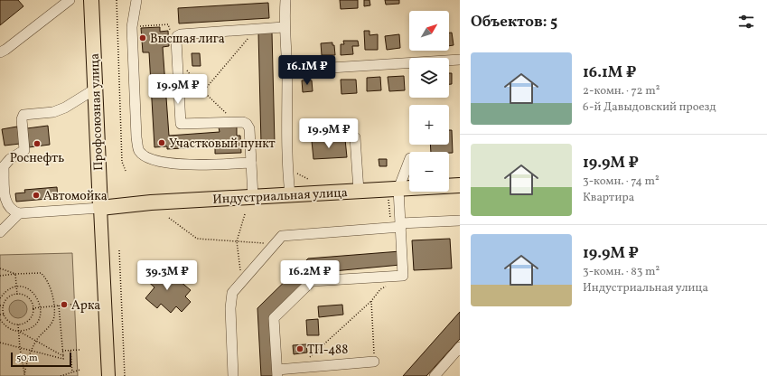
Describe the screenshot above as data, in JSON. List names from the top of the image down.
{
  "streets": {
    "highway": ["Профсоюзная улица", "Индустриальная улица"]
  },
  "crossings": [
    ["Профсоюзная улица", "Индустриальная улица"]
  ],
  "places": [
    "Высшая лига",
    "Участковый пункт",
    "Роснефть",
    "Автомойка",
    "Арка",
    "ТП-488"
  ],
  "scale_bar": "50 m",
  "north": "top right",
  "page": {
    "heading": "Объектов: 5",
    "map_buttons": ["+", "−"],
    "list": [
      {
        "name": "16.1M ₽",
        "note": "2-комн. · 72 m² · 6-й Давыдовский проезд"
      },
      {
        "name": "19.9M ₽",
        "note": "3-комн. · 74 m² · Квартира"
      },
      {
        "name": "19.9M ₽",
        "note": "3-комн. · 83 m² · Индустриальная улица"
      }
    ],
    "price": [
      "16.1M ₽",
      "19.9M ₽",
      "19.9M ₽",
      "39.3M ₽",
      "16.2M ₽"
    ],
    "scale": "50 m"
  }
}
